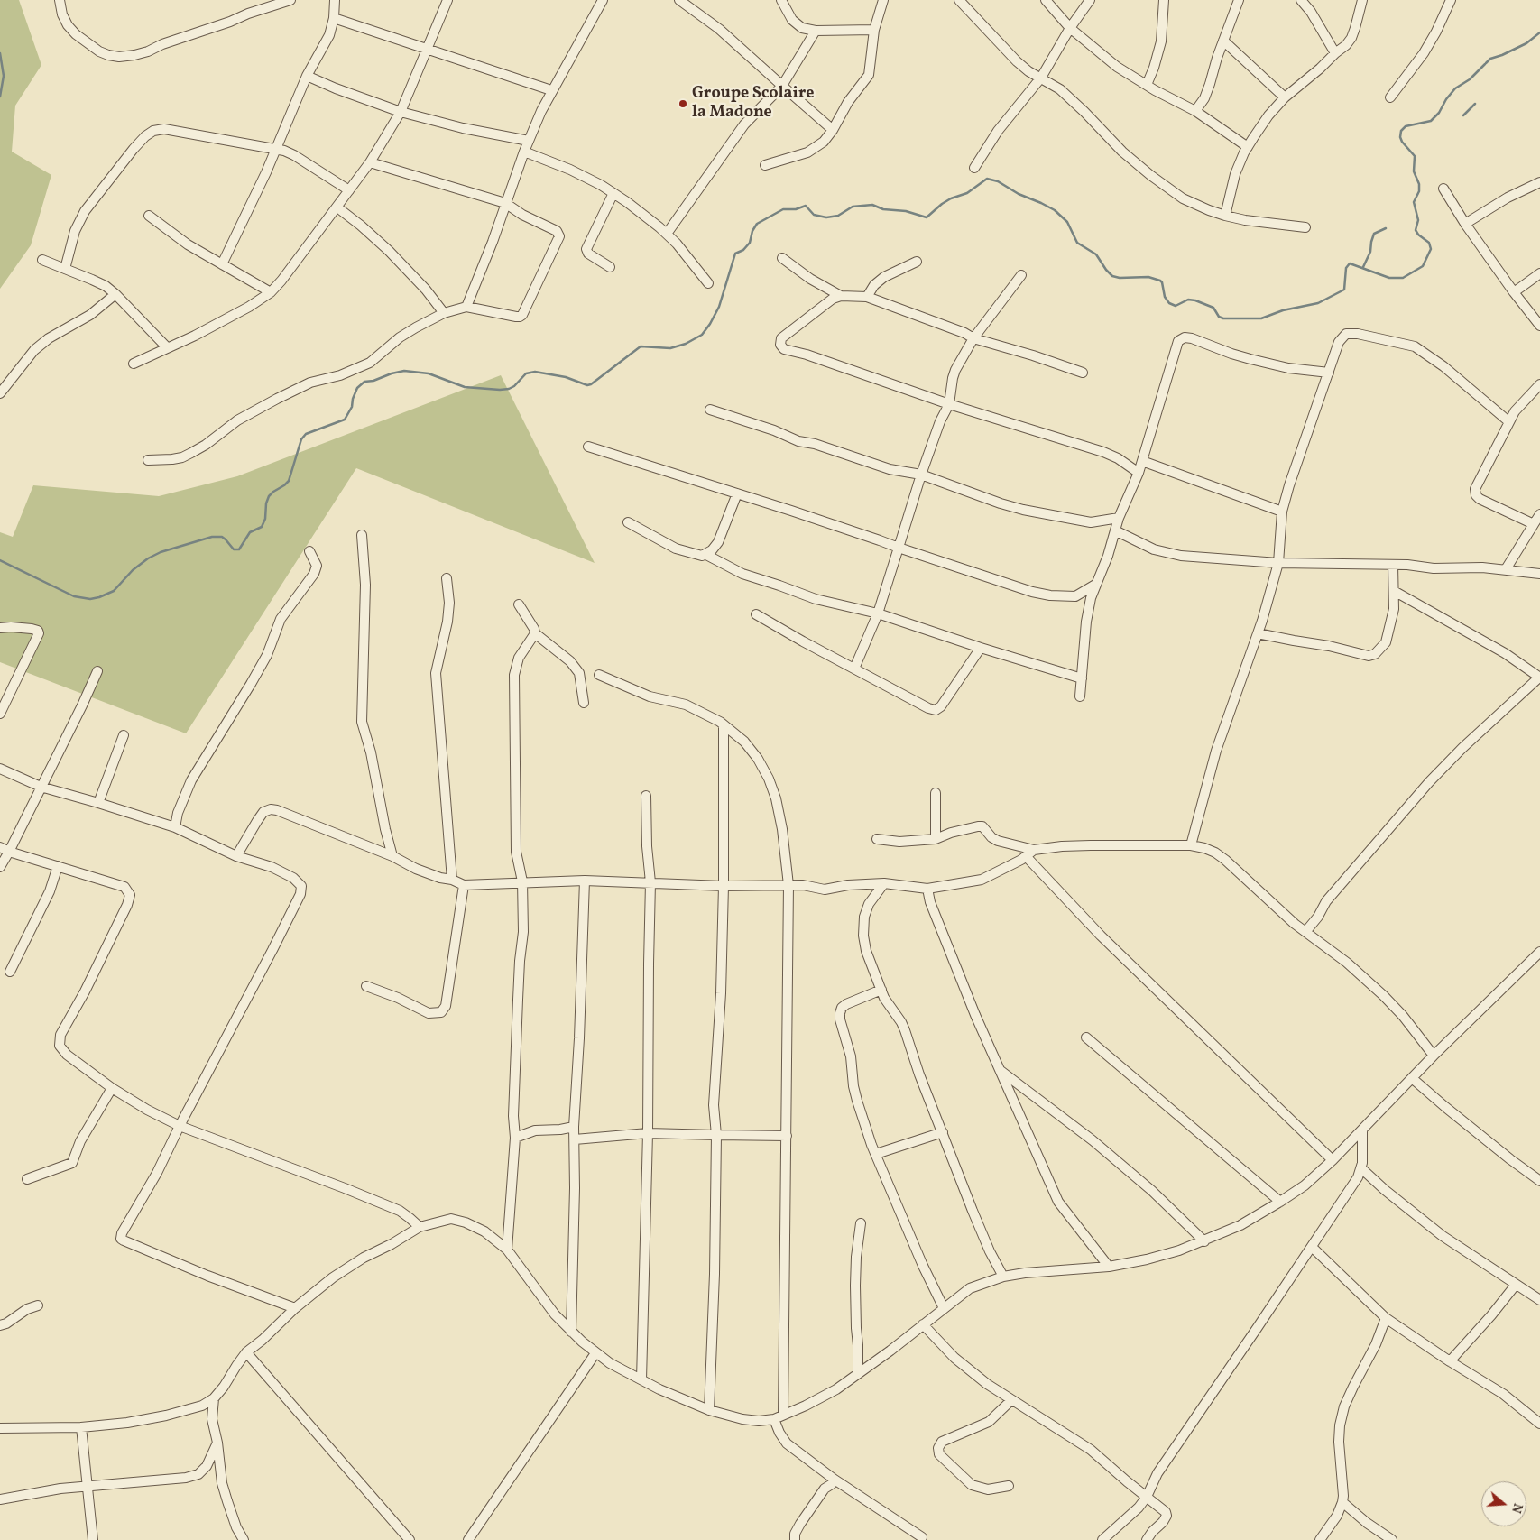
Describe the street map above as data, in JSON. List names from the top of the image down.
{
  "places": ["Groupe Scolaire la Madone"],
  "north": "right"
}
